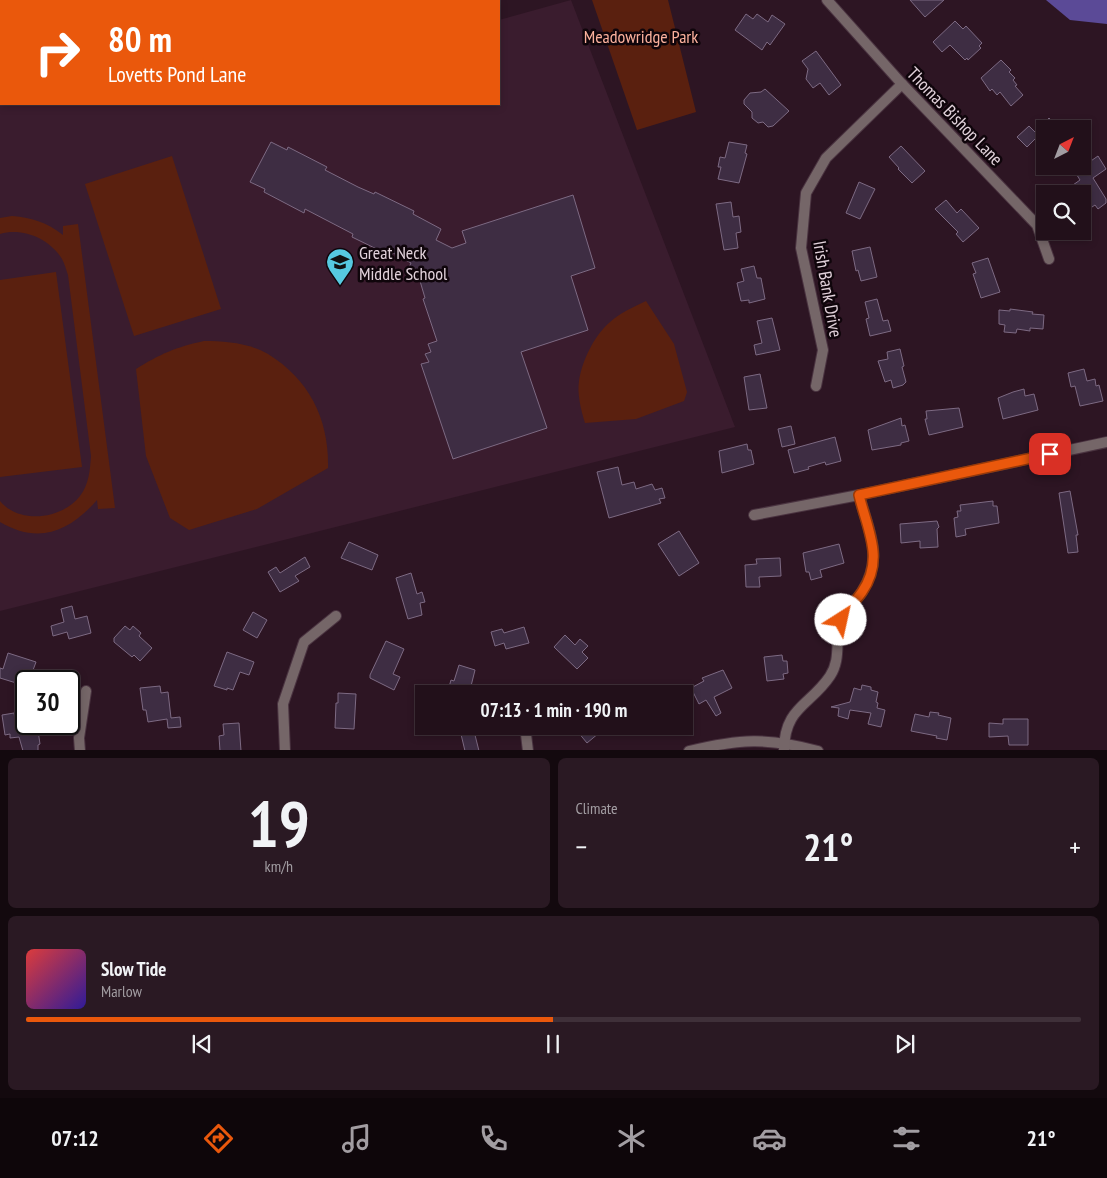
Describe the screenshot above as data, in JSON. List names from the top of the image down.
{
  "streets": {
    "street": ["Thomas Bishop Lane", "Irish Bank Drive"]
  },
  "crossings": [
    ["Thomas Bishop Lane", "Irish Bank Drive"]
  ],
  "parks": ["Meadowridge Park"],
  "places": {
    "school or university": ["Great Neck Middle School"]
  },
  "north": "top right",
  "page": {
    "turn": ["80 m", "Lovetts Pond Lane"],
    "limit": "30",
    "trip": "07:13 · 1 min · 190 m",
    "tile": [
      ["19", "km/h"],
      "Climate"
    ],
    "heat": ["−", "21°", "+"],
    "song": ["Slow Tide", "Marlow"],
    "tabs": ["07:12", "21°"]
  }
}
